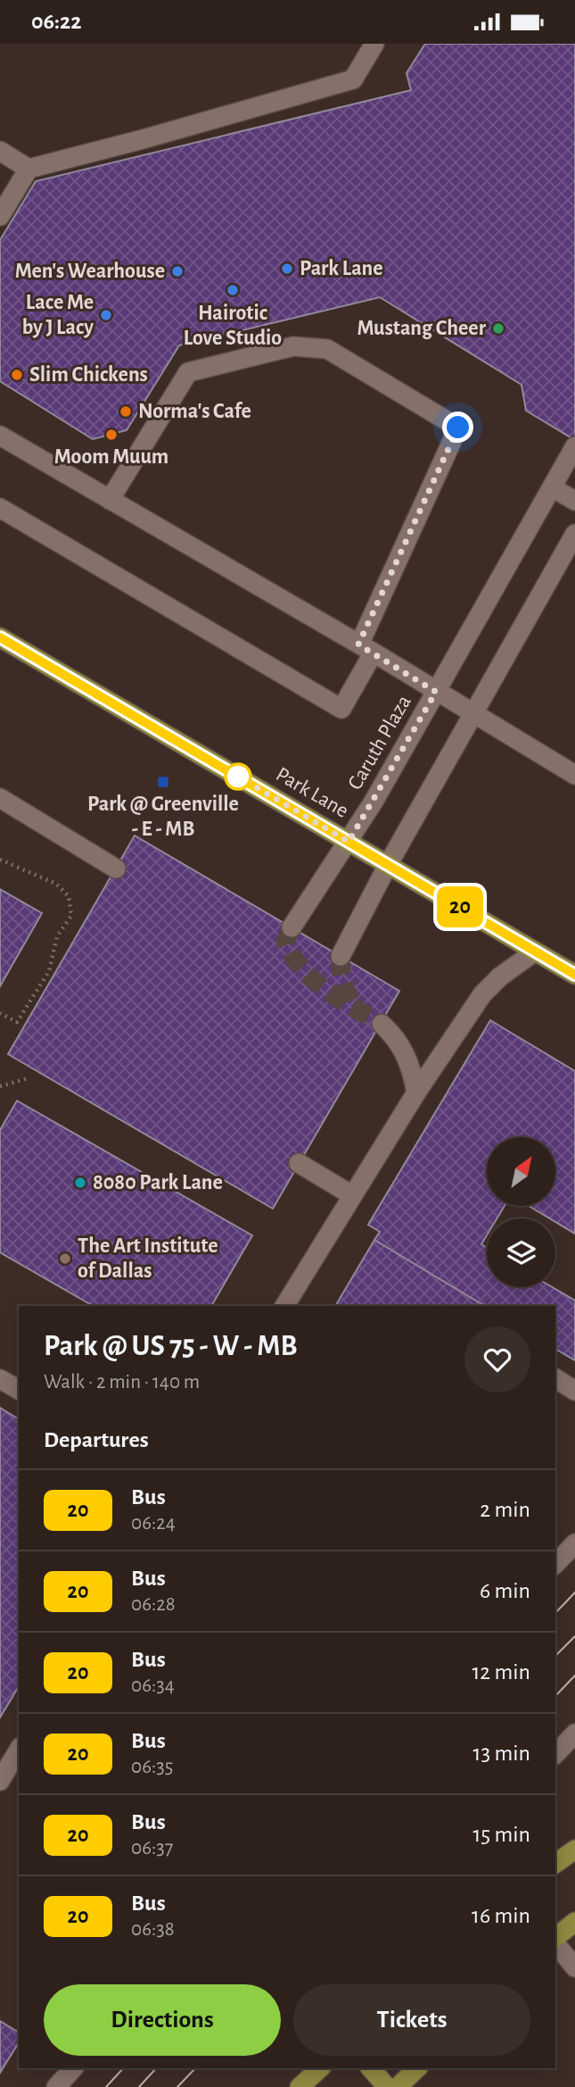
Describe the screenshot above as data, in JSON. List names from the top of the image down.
{
  "streets": {
    "main road": ["Park Lane"],
    "street": ["Caruth Plaza"]
  },
  "crossings": [
    ["Caruth Plaza", "Park Lane"]
  ],
  "places": {
    "other": [
      "Park Lane",
      "Men's Wearhouse",
      "Hairotic Love Studio",
      "Lace Me by J Lacy",
      "Mustang Cheer",
      "Slim Chickens",
      "Norma's Cafe",
      "Moom Muum",
      "8080 Park Lane",
      "The Art Institute of Dallas"
    ],
    "transit": ["Park @ Greenville - E - MB"]
  },
  "lines": ["bus line 20"],
  "north": "top right",
  "page": {
    "status": "06:22",
    "on_map": "20",
    "heading": [
      ["Park @ US 75 - W - MB", "Walk · 2 min · 140 m"],
      "Departures"
    ],
    "list": [
      {
        "mark": "20",
        "name": "Bus",
        "note": "06:24",
        "value": "2 min"
      },
      {
        "mark": "20",
        "name": "Bus",
        "note": "06:28",
        "value": "6 min"
      },
      {
        "mark": "20",
        "name": "Bus",
        "note": "06:34",
        "value": "12 min"
      },
      {
        "mark": "20",
        "name": "Bus",
        "note": "06:35",
        "value": "13 min"
      },
      {
        "mark": "20",
        "name": "Bus",
        "note": "06:37",
        "value": "15 min"
      },
      {
        "mark": "20",
        "name": "Bus",
        "note": "06:38",
        "value": "16 min"
      }
    ],
    "buttons": ["Directions", "Tickets"]
  }
}
